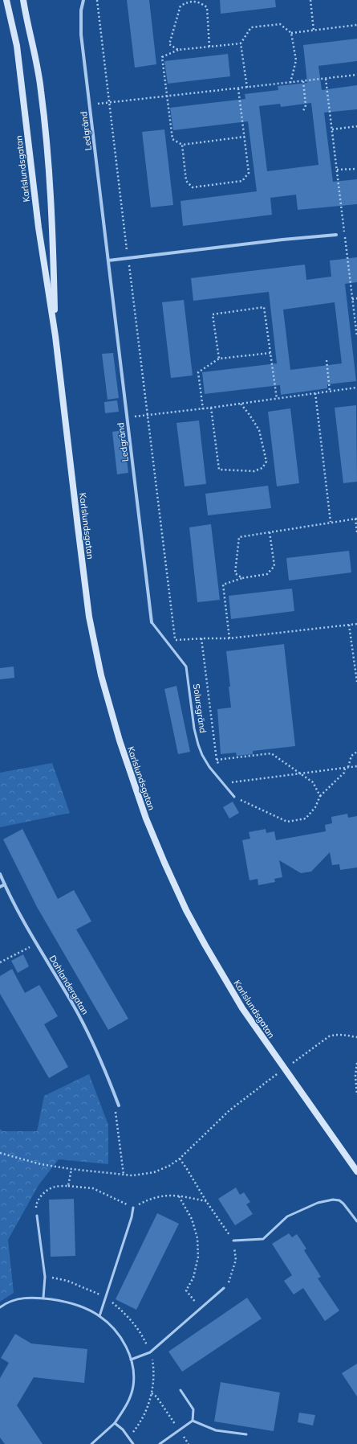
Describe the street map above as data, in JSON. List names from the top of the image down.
{
  "streets": {
    "main road": ["Karlslundsgatan"],
    "street": ["Ledgränd", "Dahlandergatan"],
    "lane": ["Solursgränd"]
  },
  "crossings": [
    ["Ledgränd", "Solursgränd"]
  ]
}
